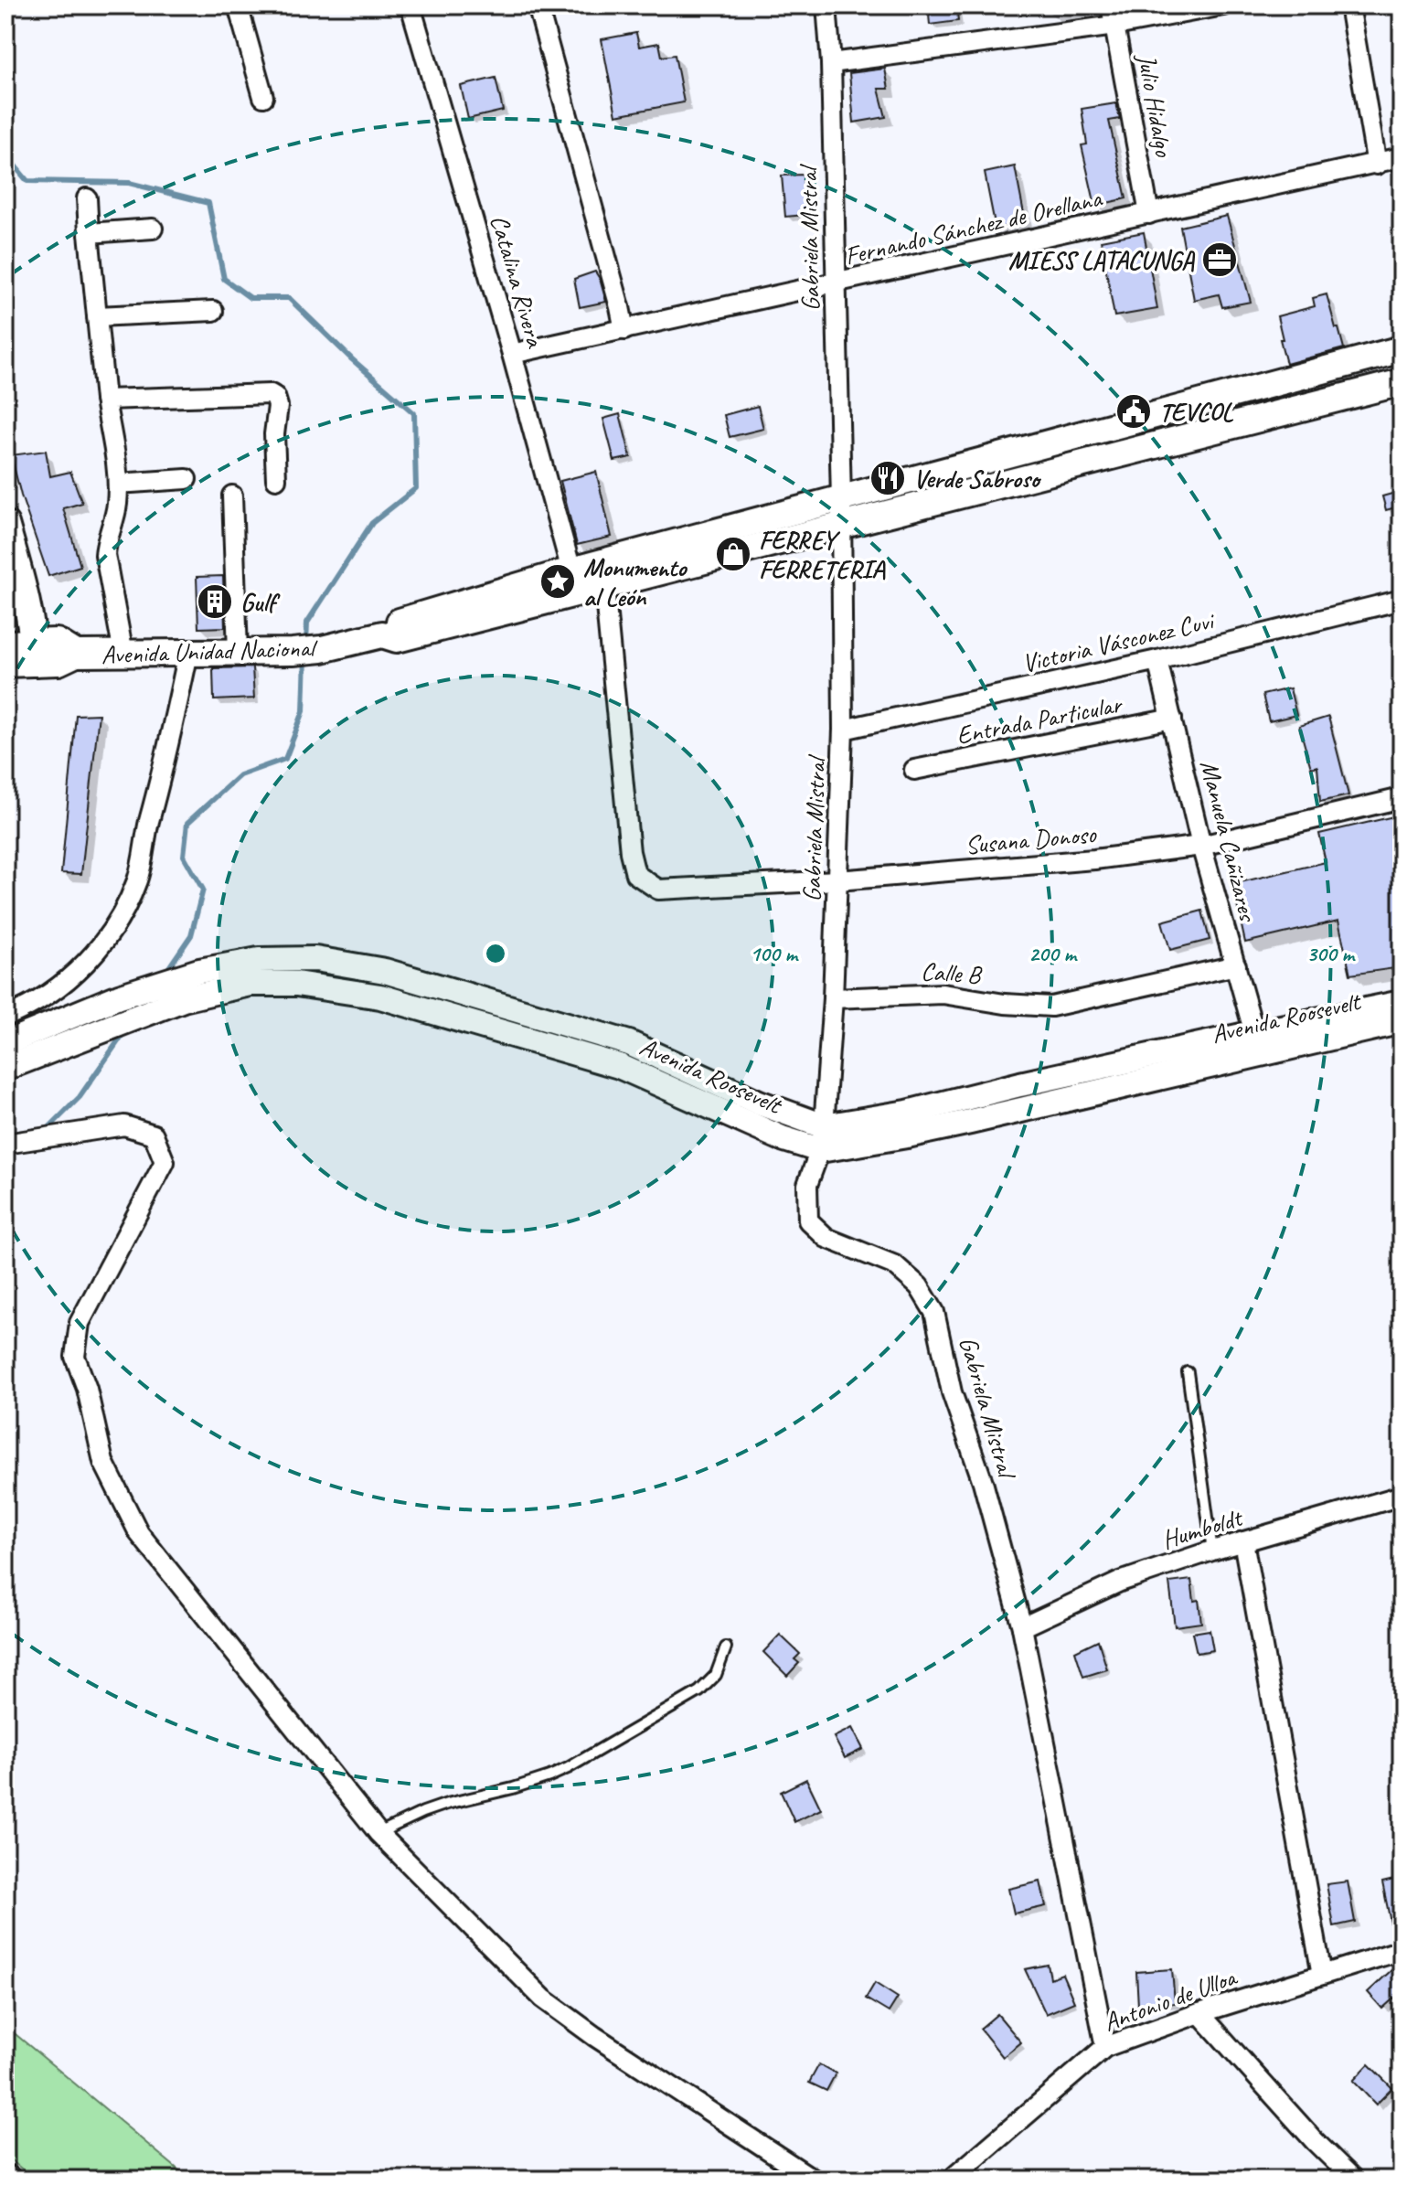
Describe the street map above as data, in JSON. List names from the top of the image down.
{
  "streets": {
    "main road": ["Avenida Unidad Nacional"],
    "street": [
      "Julio Hidalgo",
      "Fernando Sánchez de Orellana",
      "Gabriela Mistral",
      "Catalina Rivera",
      "Victoria Vásconez Cuvi",
      "Entrada Particular",
      "Susana Donoso",
      "Manuela Cañizares",
      "Calle B",
      "Avenida Roosevelt",
      "Humboldt",
      "Antonio de Ulloa"
    ]
  },
  "crossings": [
    ["Julio Hidalgo", "Fernando Sánchez de Orellana"],
    ["Fernando Sánchez de Orellana", "Gabriela Mistral"],
    ["Fernando Sánchez de Orellana", "Catalina Rivera"],
    ["Gabriela Mistral", "Victoria Vásconez Cuvi"],
    ["Gabriela Mistral", "Avenida Unidad Nacional"],
    ["Gabriela Mistral", "Susana Donoso"],
    ["Gabriela Mistral", "Calle B"],
    ["Gabriela Mistral", "Avenida Roosevelt"],
    ["Gabriela Mistral", "Humboldt"],
    ["Gabriela Mistral", "Antonio de Ulloa"],
    ["Catalina Rivera", "Avenida Unidad Nacional"],
    ["Victoria Vásconez Cuvi", "Manuela Cañizares"],
    ["Avenida Unidad Nacional", "Susana Donoso"],
    ["Entrada Particular", "Manuela Cañizares"],
    ["Susana Donoso", "Manuela Cañizares"],
    ["Manuela Cañizares", "Calle B"],
    ["Manuela Cañizares", "Avenida Roosevelt"]
  ],
  "places": {
    "office": ["MIESS LATACUNGA"],
    "public building": ["TEVCOL"],
    "restaurant": ["Verde Sabroso"],
    "shop": ["FERREY FERRETERIA"],
    "place": ["Monumento al León"],
    "building": ["Gulf"]
  },
  "rings": ["100 m", "200 m", "300 m"]
}
